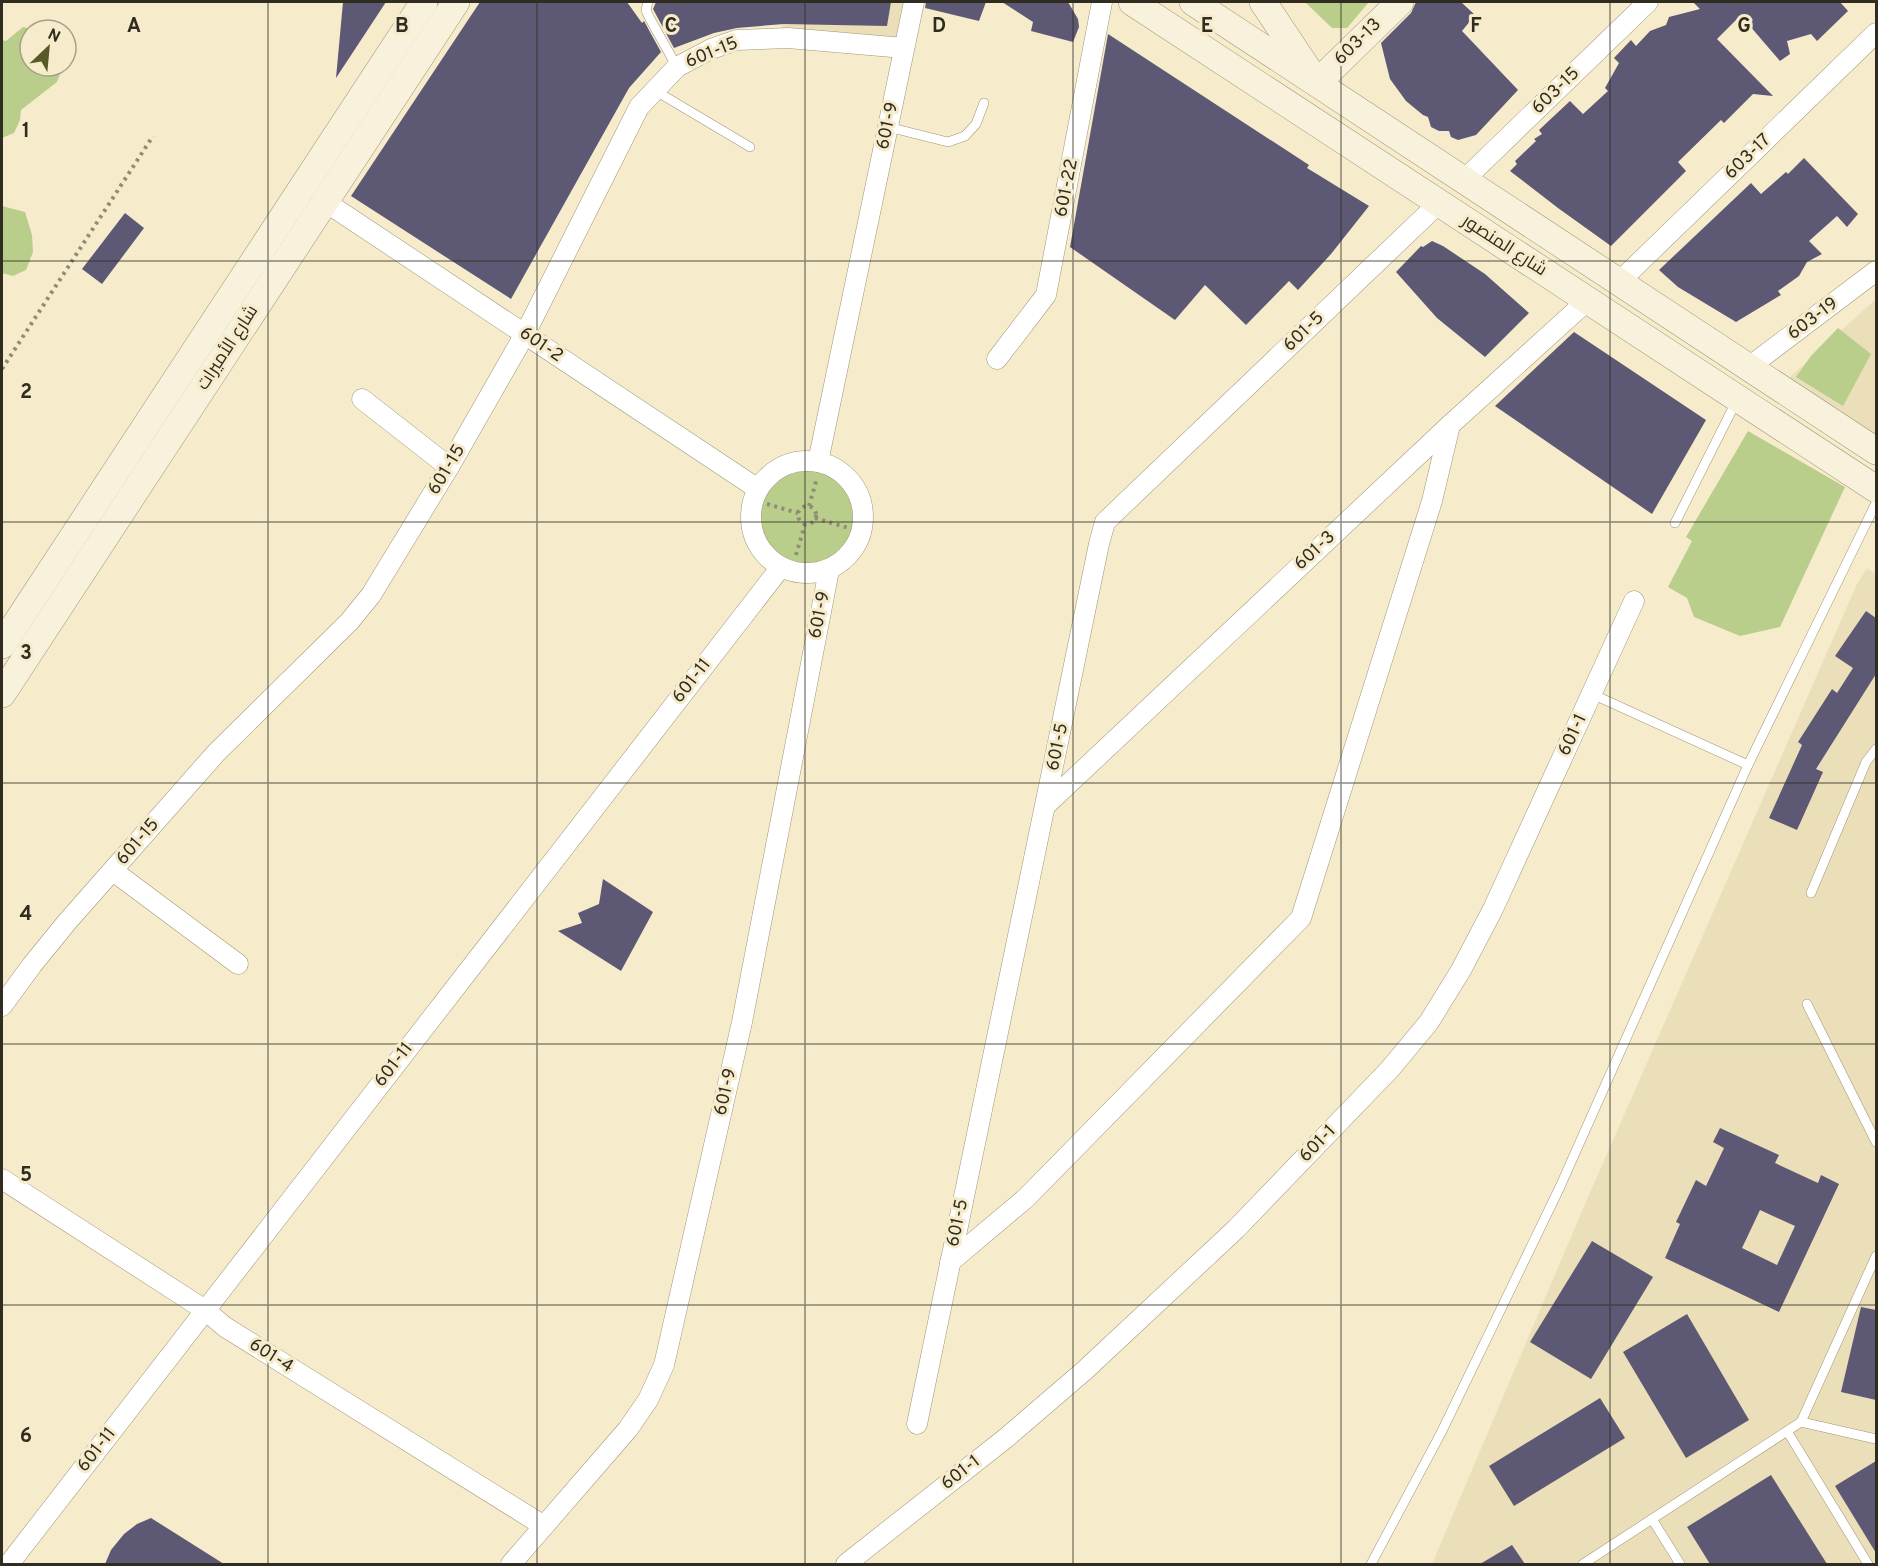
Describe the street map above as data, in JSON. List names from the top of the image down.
{
  "streets": {
    "main road": ["603-13", "شارع المنصور", "شارع الأميرات"],
    "street": [
      "601-15",
      "603-15",
      "601-9",
      "603-17",
      "601-22",
      "603-19",
      "601-5",
      "601-2",
      "601-3",
      "601-11",
      "601-1",
      "601-4"
    ]
  },
  "crossings": [
    ["603-13", "شارع المنصور"],
    ["601-15", "601-9"],
    ["601-15", "601-2"],
    ["603-15", "شارع المنصور"],
    ["601-9", "601-4"],
    ["603-17", "شارع المنصور"],
    ["شارع المنصور", "603-19"],
    ["شارع المنصور", "601-5"],
    ["شارع المنصور", "601-3"],
    ["601-5", "601-3"],
    ["601-2", "شارع الأميرات"],
    ["601-11", "601-4"]
  ],
  "north": "top right",
  "grid": {
    "columns": [
      "A",
      "B",
      "C",
      "D",
      "E",
      "F",
      "G"
    ],
    "rows": [
      "1",
      "2",
      "3",
      "4",
      "5",
      "6"
    ]
  }
}
